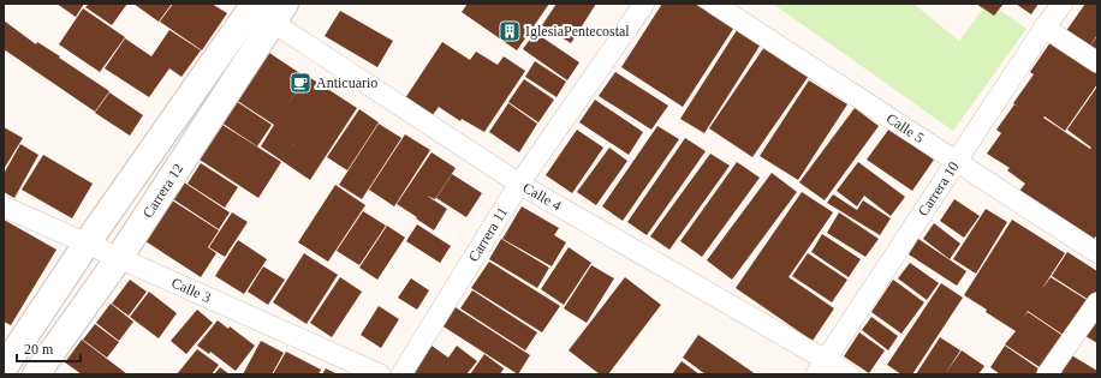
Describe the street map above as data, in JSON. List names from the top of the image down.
{
  "streets": {
    "street": [
      "Calle 5",
      "Carrera 10",
      "Carrera 12",
      "Calle 4",
      "Carrera 11",
      "Calle 3"
    ]
  },
  "crossings": [
    ["Calle 5", "Carrera 10"],
    ["Carrera 10", "Calle 4"],
    ["Carrera 12", "Calle 4"],
    ["Carrera 12", "Calle 3"],
    ["Calle 4", "Carrera 11"]
  ],
  "places": {
    "building": ["IglesiaPentecostal"],
    "cafe": ["Anticuario"]
  },
  "scale_bar": "20 m"
}
